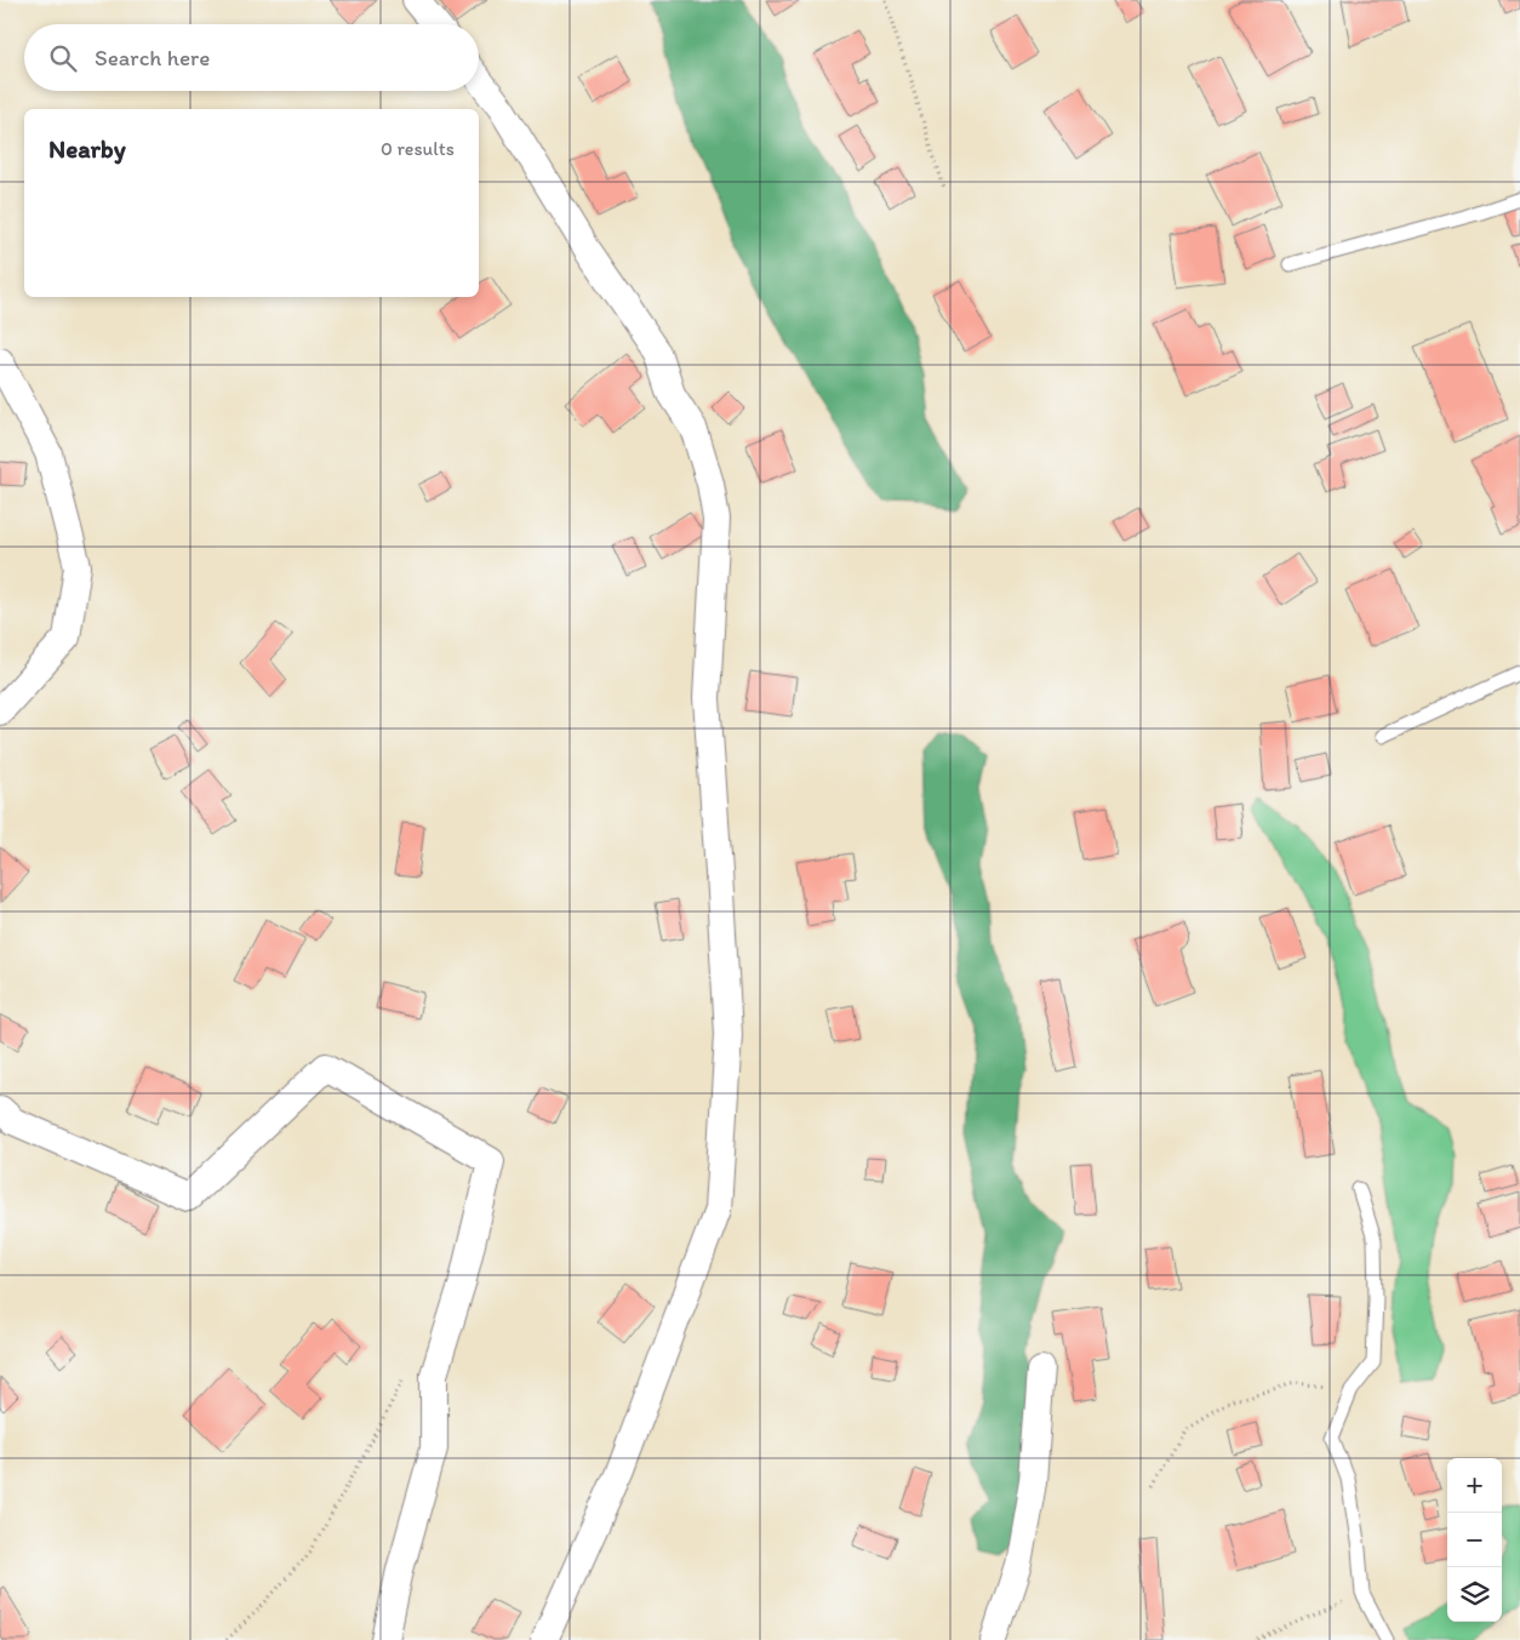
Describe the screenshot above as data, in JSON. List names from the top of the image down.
{
  "page": {
    "search": "Search here",
    "heading": ["Nearby", "0 results"],
    "map_buttons": ["+", "−"]
  }
}
